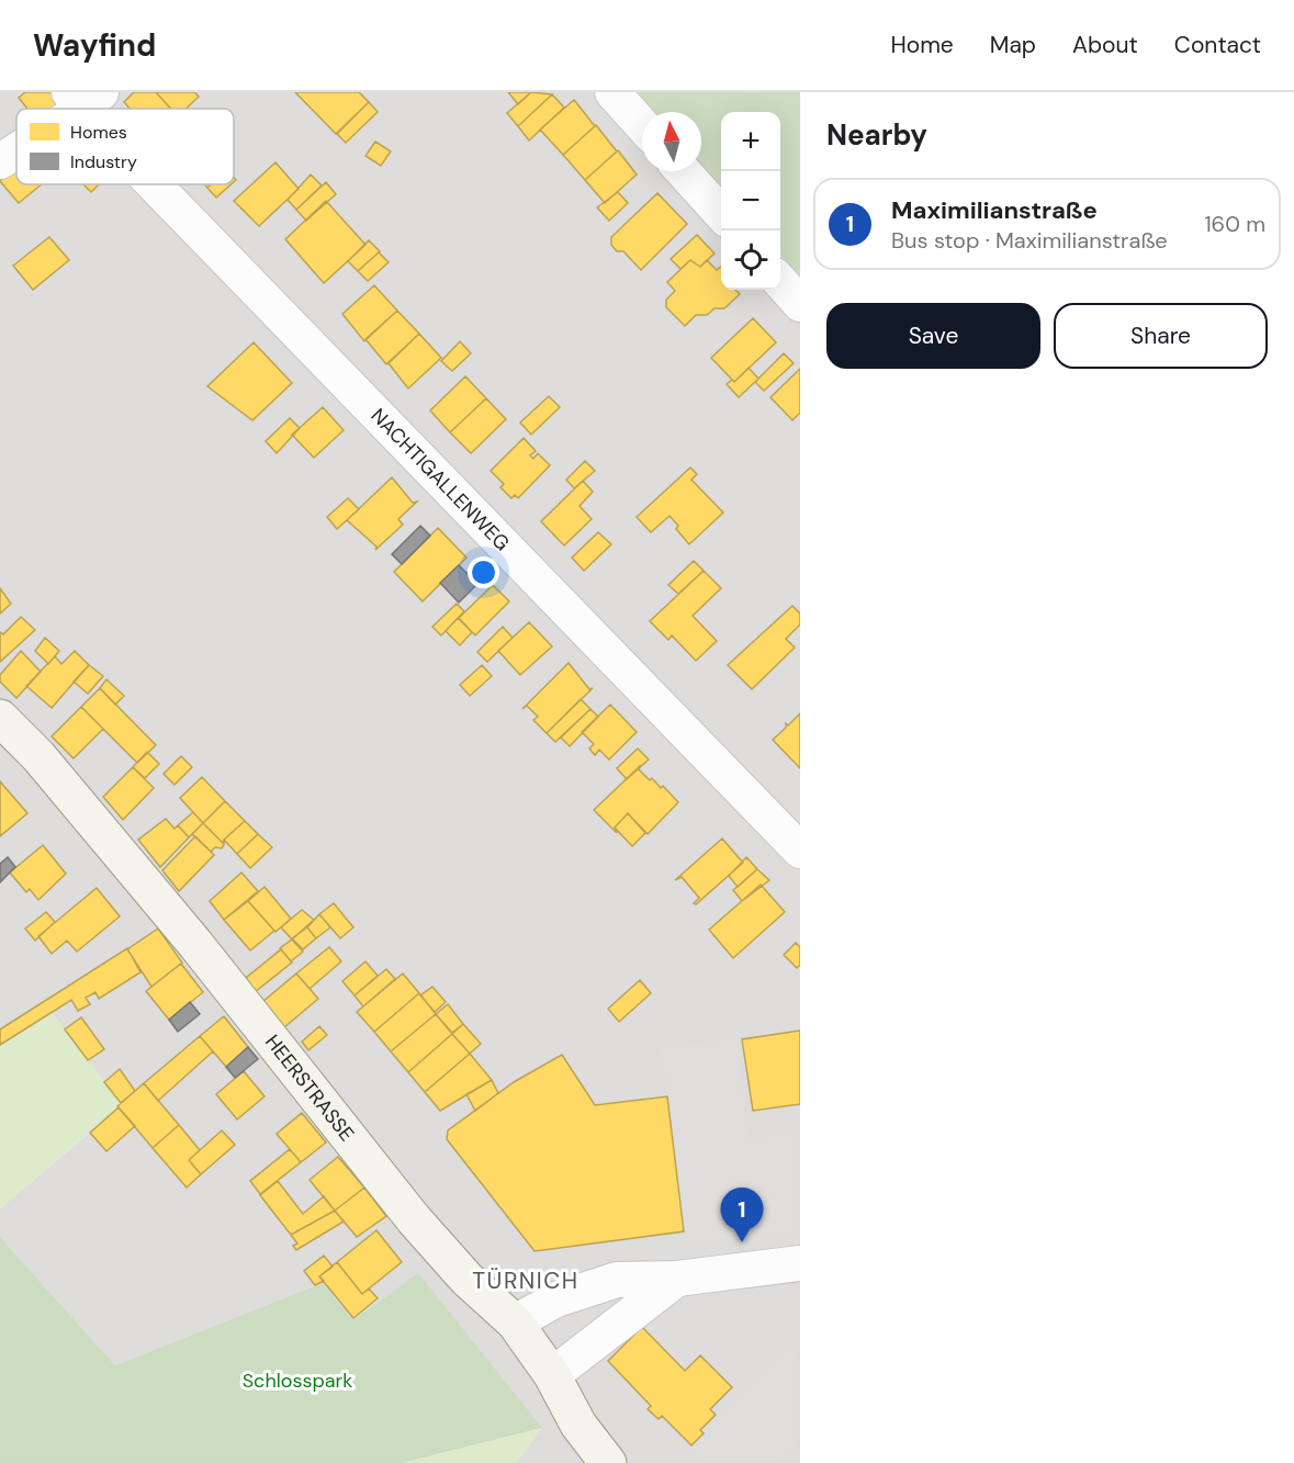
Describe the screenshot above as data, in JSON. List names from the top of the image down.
{
  "streets": {
    "main road": ["HEERSTRASSE"],
    "street": ["NACHTIGALLENWEG"]
  },
  "districts": ["TÜRNICH"],
  "parks": ["Schlosspark"],
  "legend": ["Homes", "Industry"],
  "north": "top",
  "page": {
    "header": "Wayfind",
    "nav": [
      "Home",
      "Map",
      "About",
      "Contact"
    ],
    "heading": "Nearby",
    "map_buttons": ["+", "−"],
    "list": [
      {
        "mark": "1",
        "name": "Maximilianstraße",
        "note": "Bus stop · Maximilianstraße",
        "value": "160 m"
      }
    ],
    "buttons": ["Save", "Share"],
    "pins": "1"
  }
}
